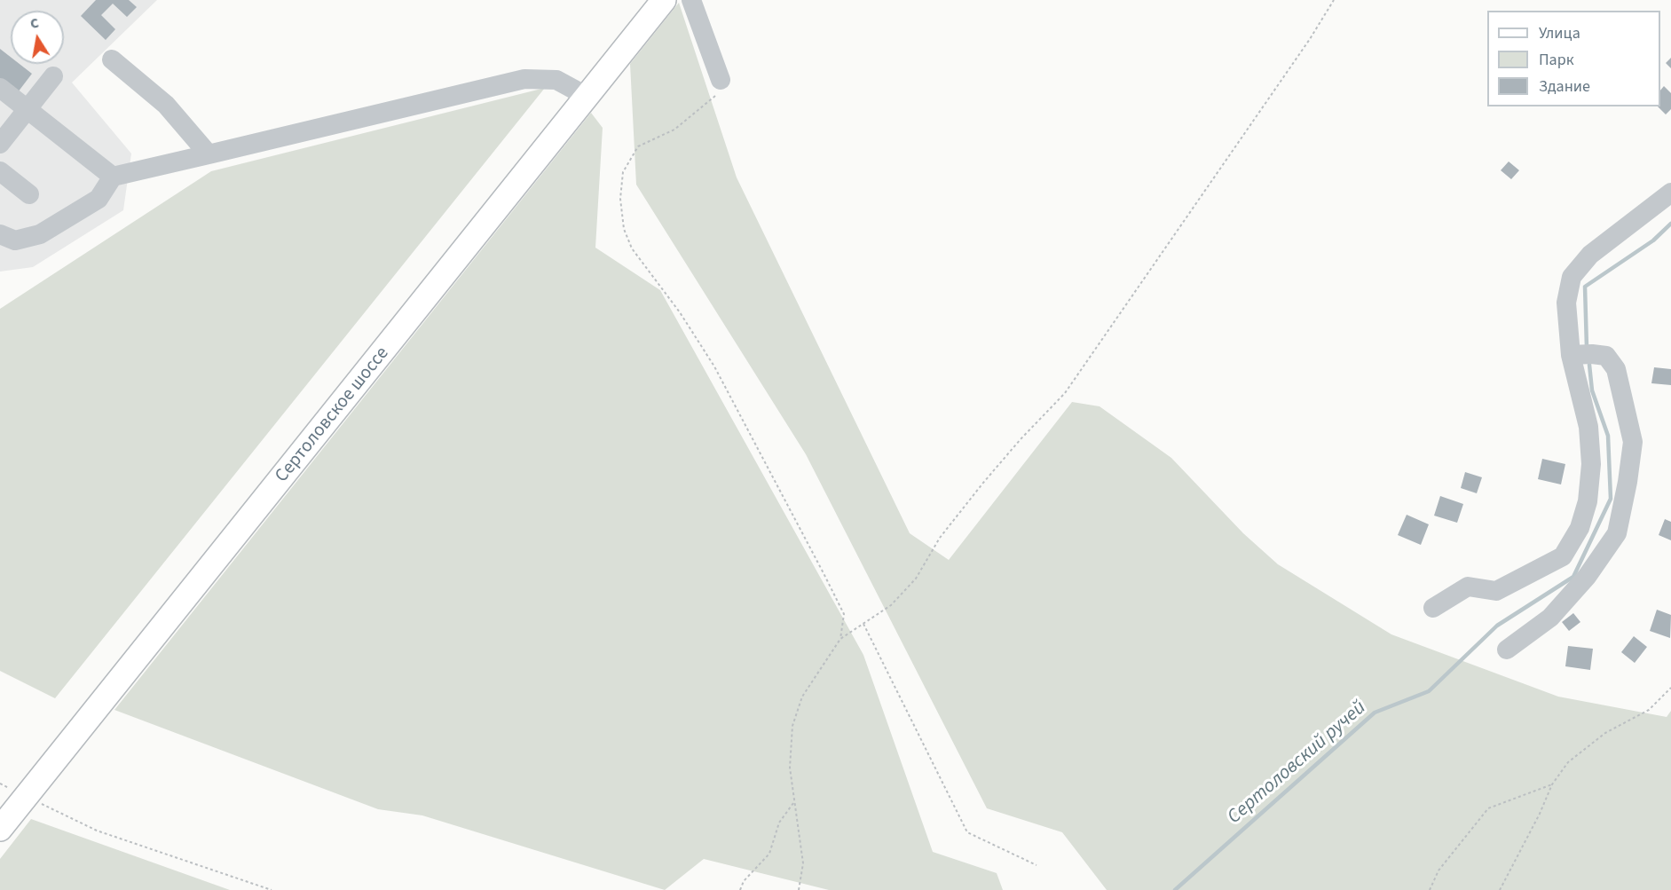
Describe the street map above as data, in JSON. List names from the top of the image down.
{
  "streets": {
    "main road": ["Сертоловское шоссе"]
  },
  "water": ["Сертоловский ручей"],
  "legend": ["Улица", "Парк", "Здание"],
  "north": "top"
}
